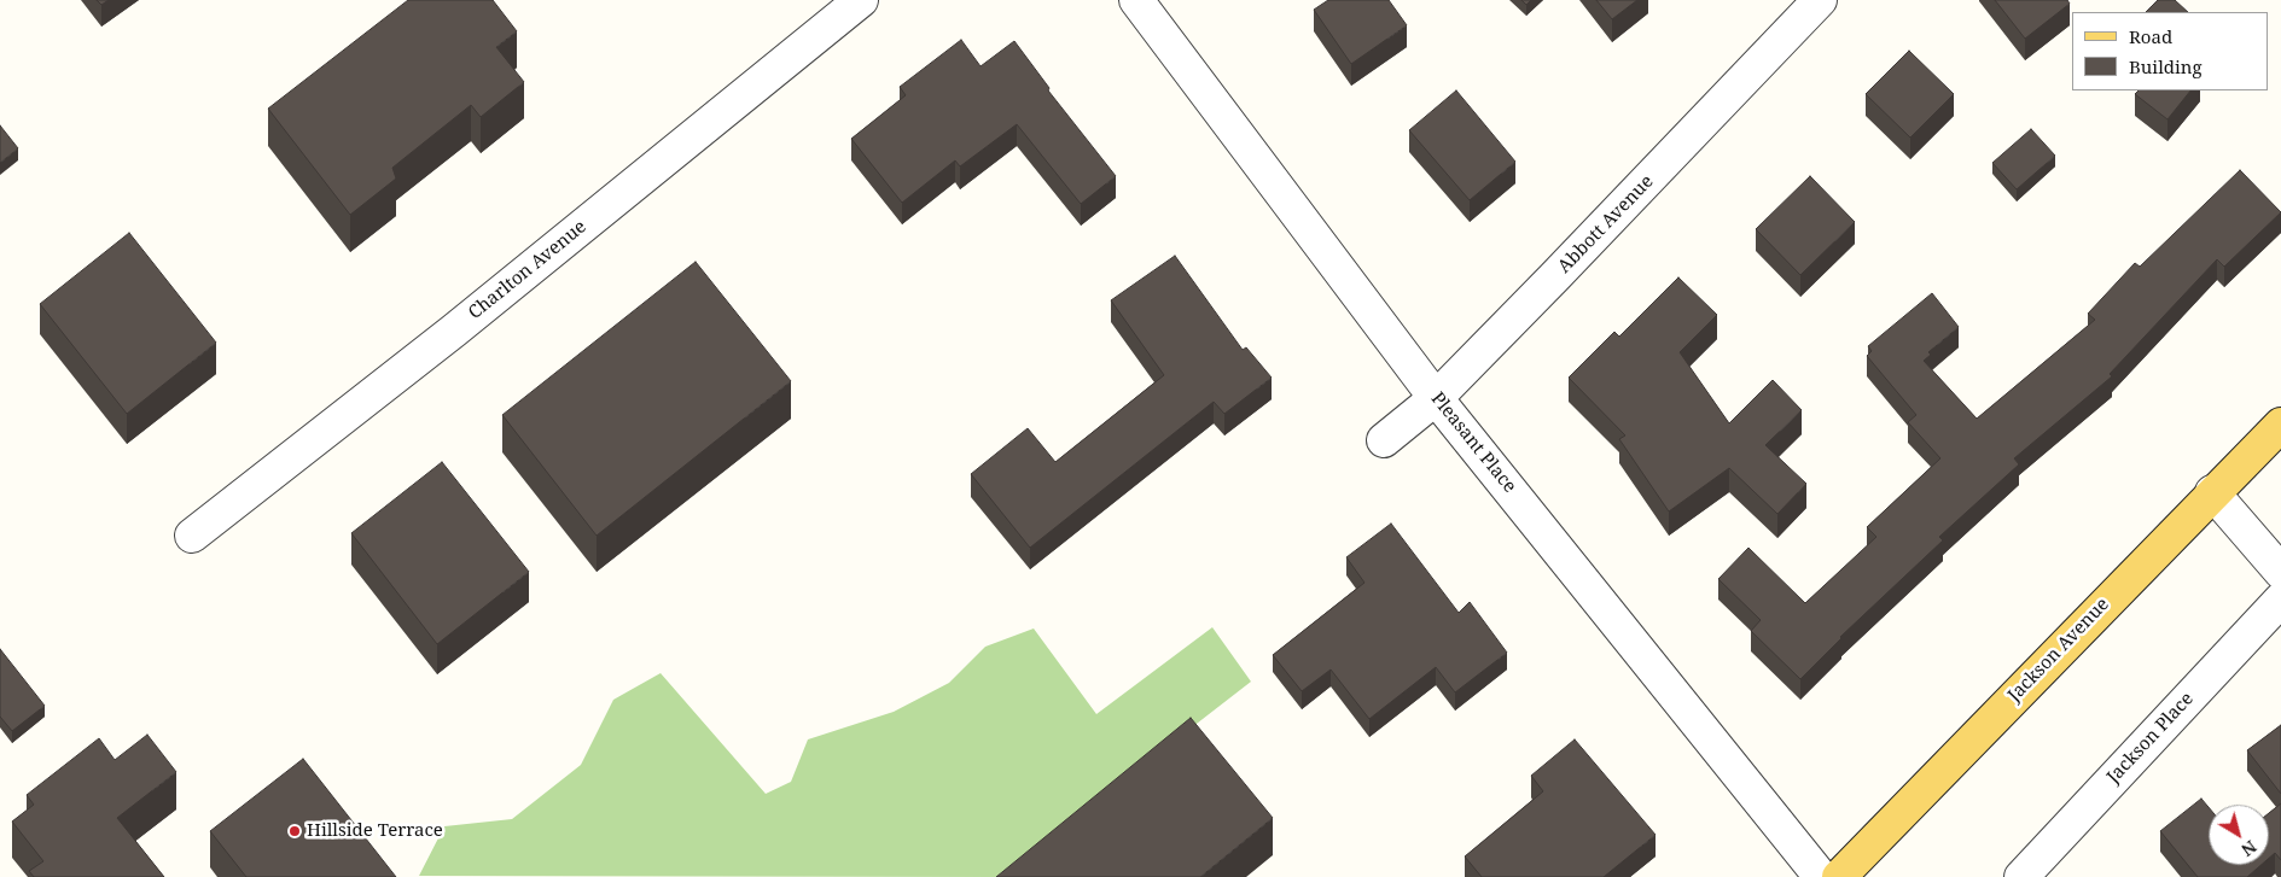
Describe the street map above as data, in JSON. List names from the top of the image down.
{
  "streets": {
    "main road": ["Jackson Avenue"],
    "street": [
      "Abbott Avenue",
      "Charlton Avenue",
      "Pleasant Place",
      "Jackson Place"
    ]
  },
  "crossings": [
    ["Abbott Avenue", "Pleasant Place"]
  ],
  "places": ["Hillside Terrace"],
  "legend": ["Road", "Building"],
  "north": "bottom right"
}
